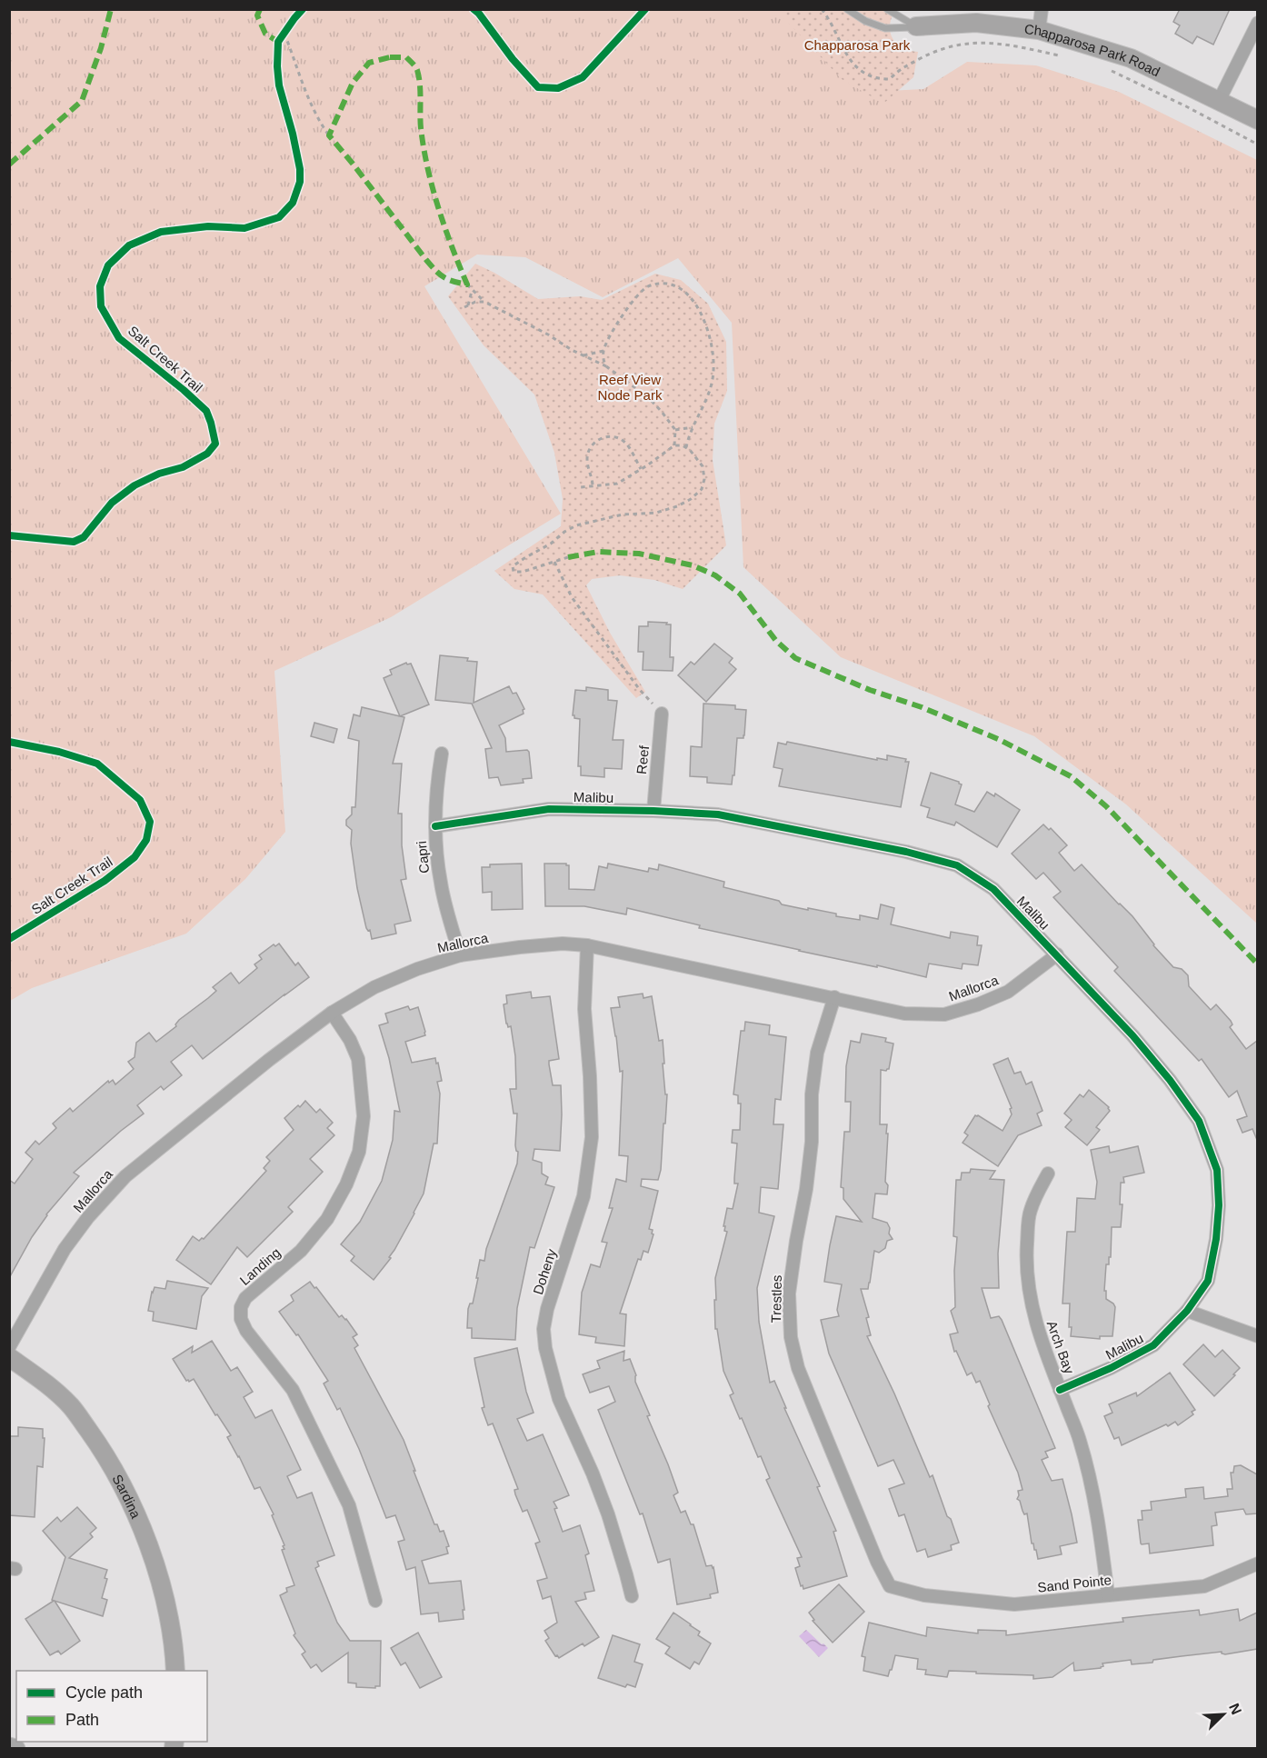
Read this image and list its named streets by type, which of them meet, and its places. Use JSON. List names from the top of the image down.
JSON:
{
  "streets": {
    "street": [
      "Chapparosa Park Road",
      "Reef",
      "Malibu",
      "Capri",
      "Mallorca",
      "Landing",
      "Doheny",
      "Trestles",
      "Arch Bay",
      "Sardina",
      "Sand Pointe"
    ],
    "cycle path": ["Salt Creek Trail"]
  },
  "crossings": [
    ["Reef", "Malibu"],
    ["Malibu", "Capri"],
    ["Malibu", "Mallorca"],
    ["Malibu", "Arch Bay"],
    ["Capri", "Mallorca"],
    ["Mallorca", "Landing"],
    ["Mallorca", "Doheny"],
    ["Mallorca", "Trestles"],
    ["Trestles", "Sand Pointe"],
    ["Arch Bay", "Sand Pointe"]
  ],
  "parks": ["Chapparosa Park", "Reef View Node Park"],
  "legend": ["Cycle path", "Path"],
  "north": "top right"
}
